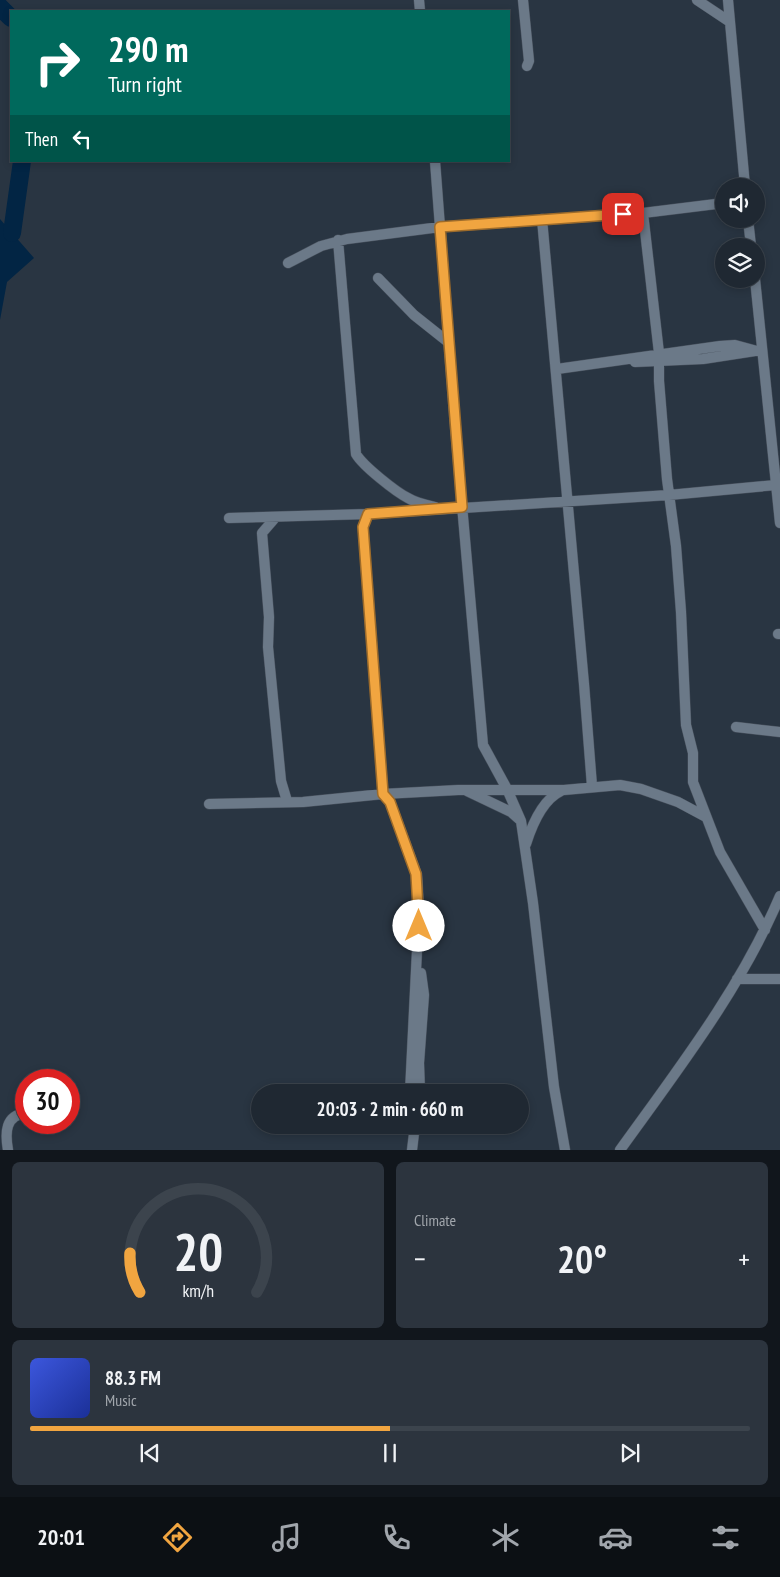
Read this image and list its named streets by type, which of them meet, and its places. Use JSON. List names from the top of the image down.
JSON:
{
  "page": {
    "turn": ["290 m", "Turn right"],
    "then": "Then",
    "limit": "30",
    "trip": "20:03 · 2 min · 660 m",
    "tile": "Climate",
    "heat": ["−", "20°", "+"],
    "song": ["88.3 FM", "Music"],
    "tabs": "20:01",
    "gauge": ["20", "km/h"]
  }
}
